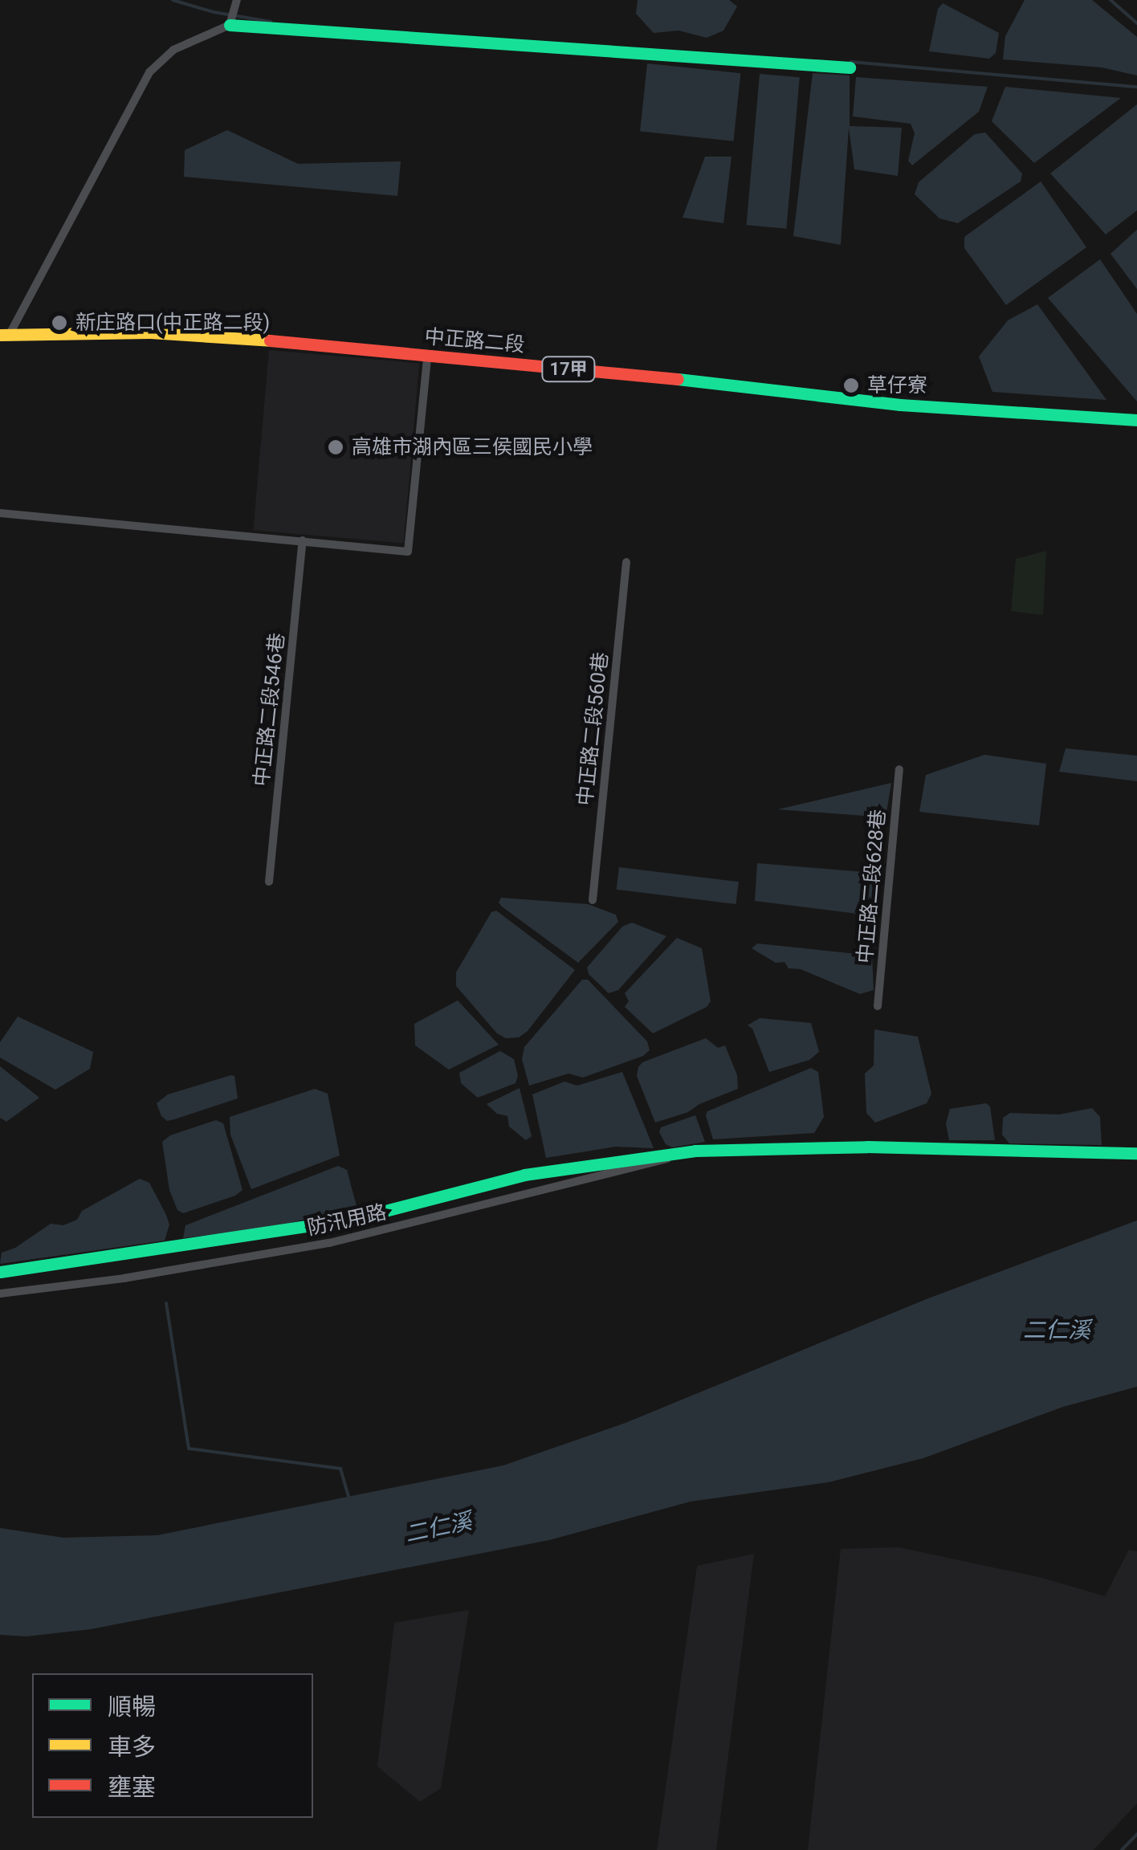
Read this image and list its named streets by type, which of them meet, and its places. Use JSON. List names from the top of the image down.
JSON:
{
  "streets": {
    "street": [
      "中正路二段",
      "17甲",
      "中正路二段546巷",
      "中正路二段560巷",
      "中正路二段628巷",
      "防汛用路"
    ]
  },
  "water": ["二仁溪"],
  "places": ["新庄路口(中正路二段)", "草仔寮", "高雄市湖內區三侯國民小學"],
  "legend": ["順暢", "車多", "壅塞"]
}
